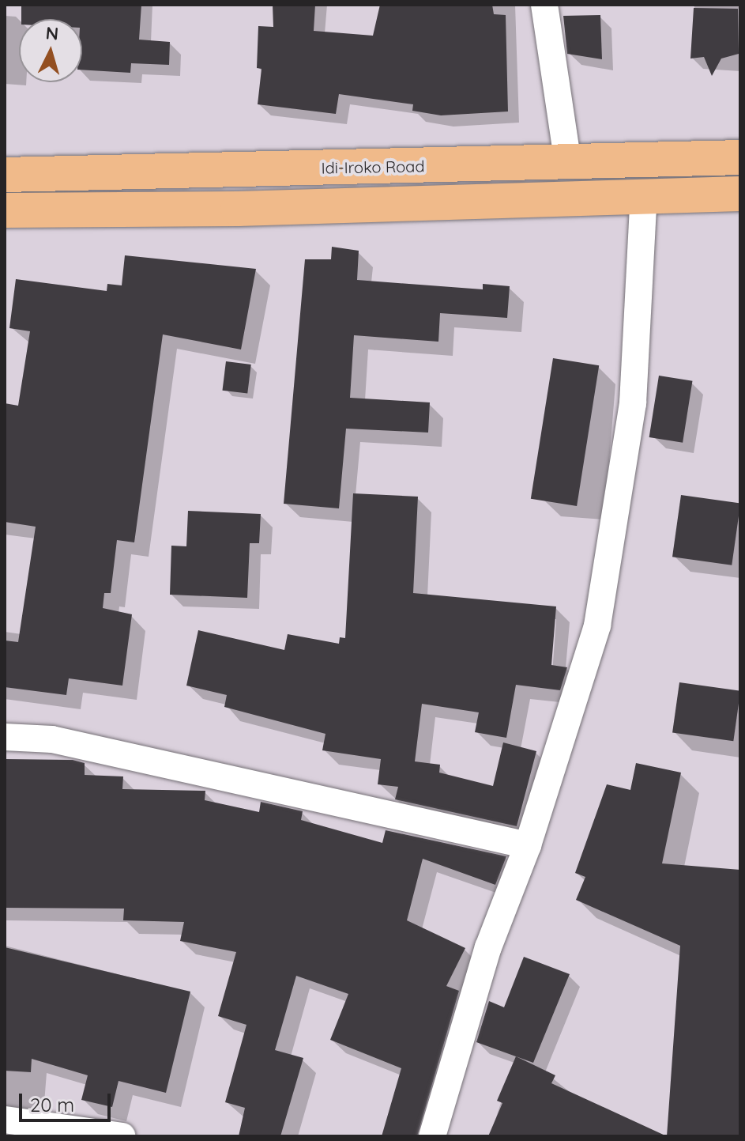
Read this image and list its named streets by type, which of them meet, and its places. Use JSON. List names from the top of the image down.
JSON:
{
  "streets": {
    "highway": ["Idi-Iroko Road"]
  },
  "scale_bar": "20 m",
  "north": "top"
}
